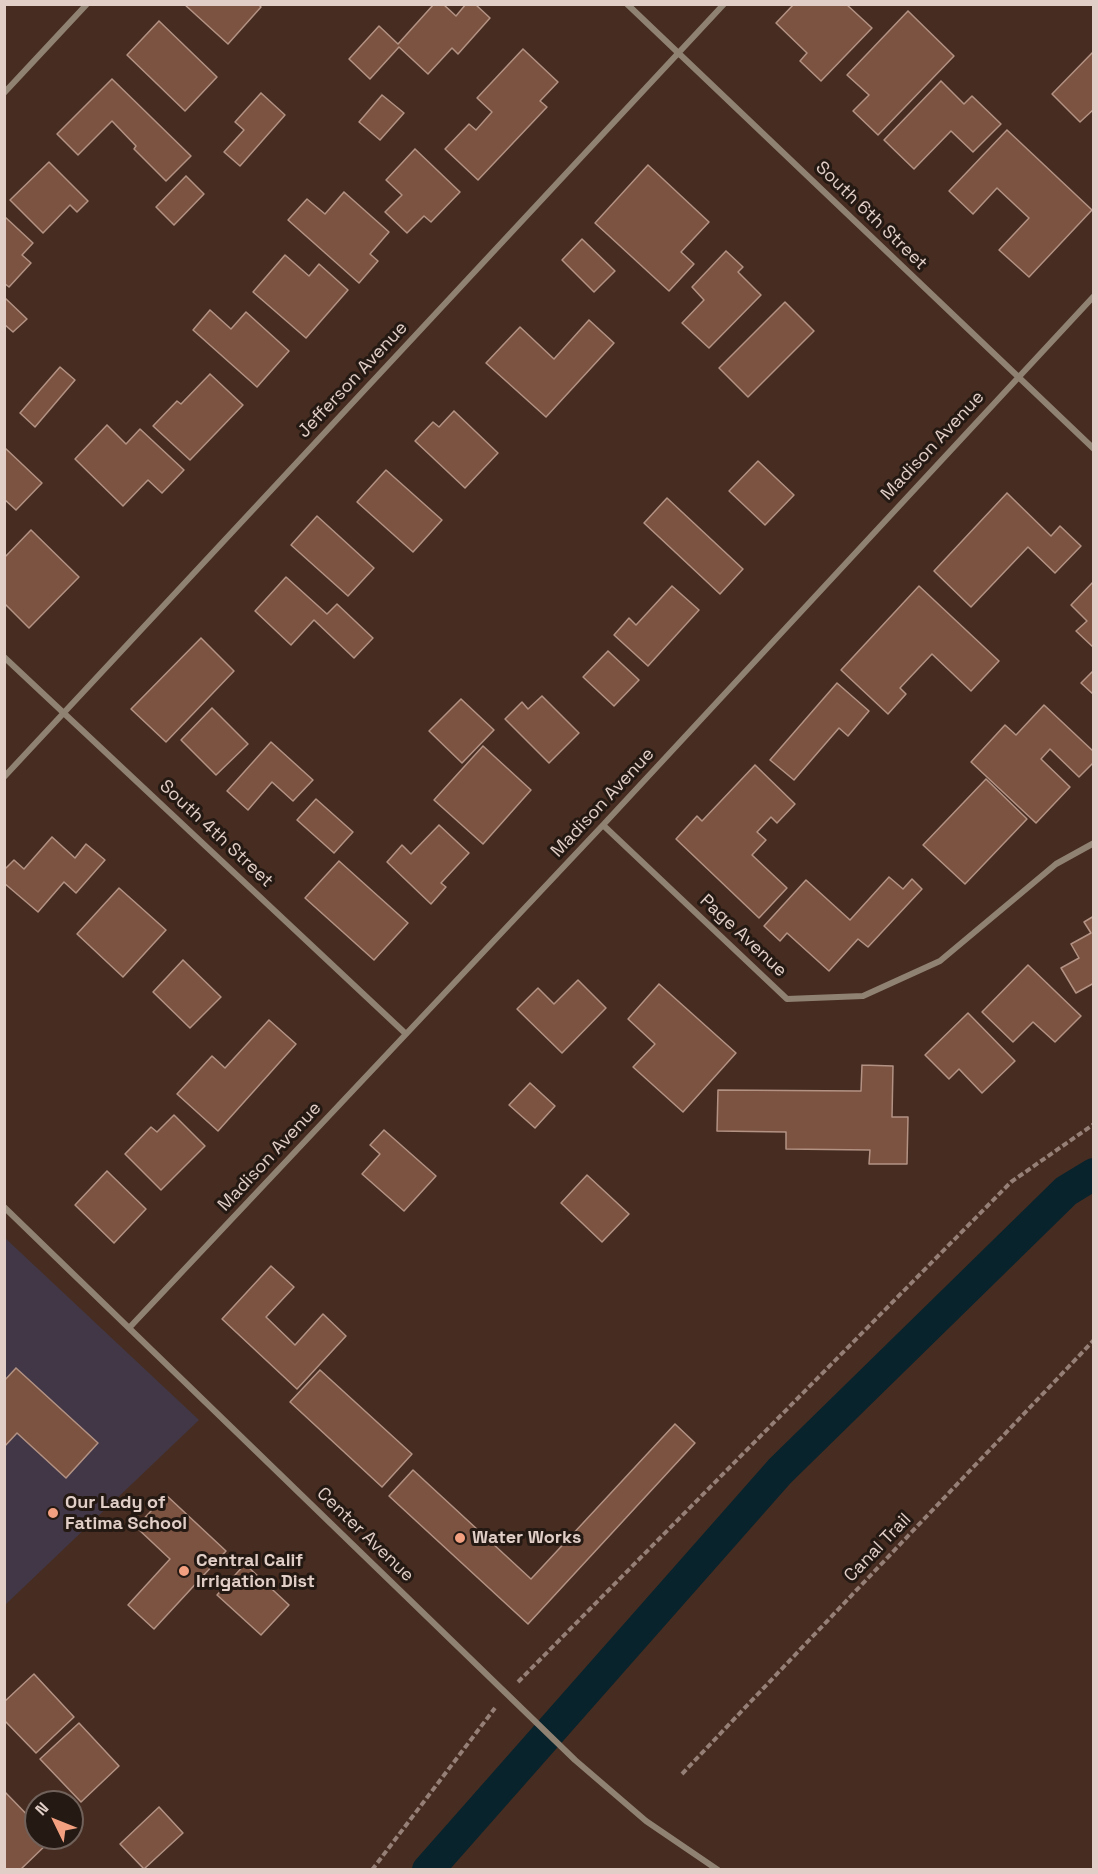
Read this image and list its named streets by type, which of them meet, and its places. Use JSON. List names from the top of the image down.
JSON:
{
  "streets": {
    "street": [
      "South 6th Street",
      "Jefferson Avenue",
      "Madison Avenue",
      "South 4th Street",
      "Page Avenue",
      "Center Avenue"
    ],
    "path": ["Canal Trail"]
  },
  "crossings": [
    ["South 6th Street", "Jefferson Avenue"],
    ["South 6th Street", "Madison Avenue"],
    ["Jefferson Avenue", "South 4th Street"],
    ["Madison Avenue", "South 4th Street"],
    ["Madison Avenue", "Page Avenue"],
    ["Madison Avenue", "Center Avenue"]
  ],
  "places": ["Our Lady of Fatima School", "Water Works", "Central Calif Irrigation Dist"],
  "north": "top left"
}
